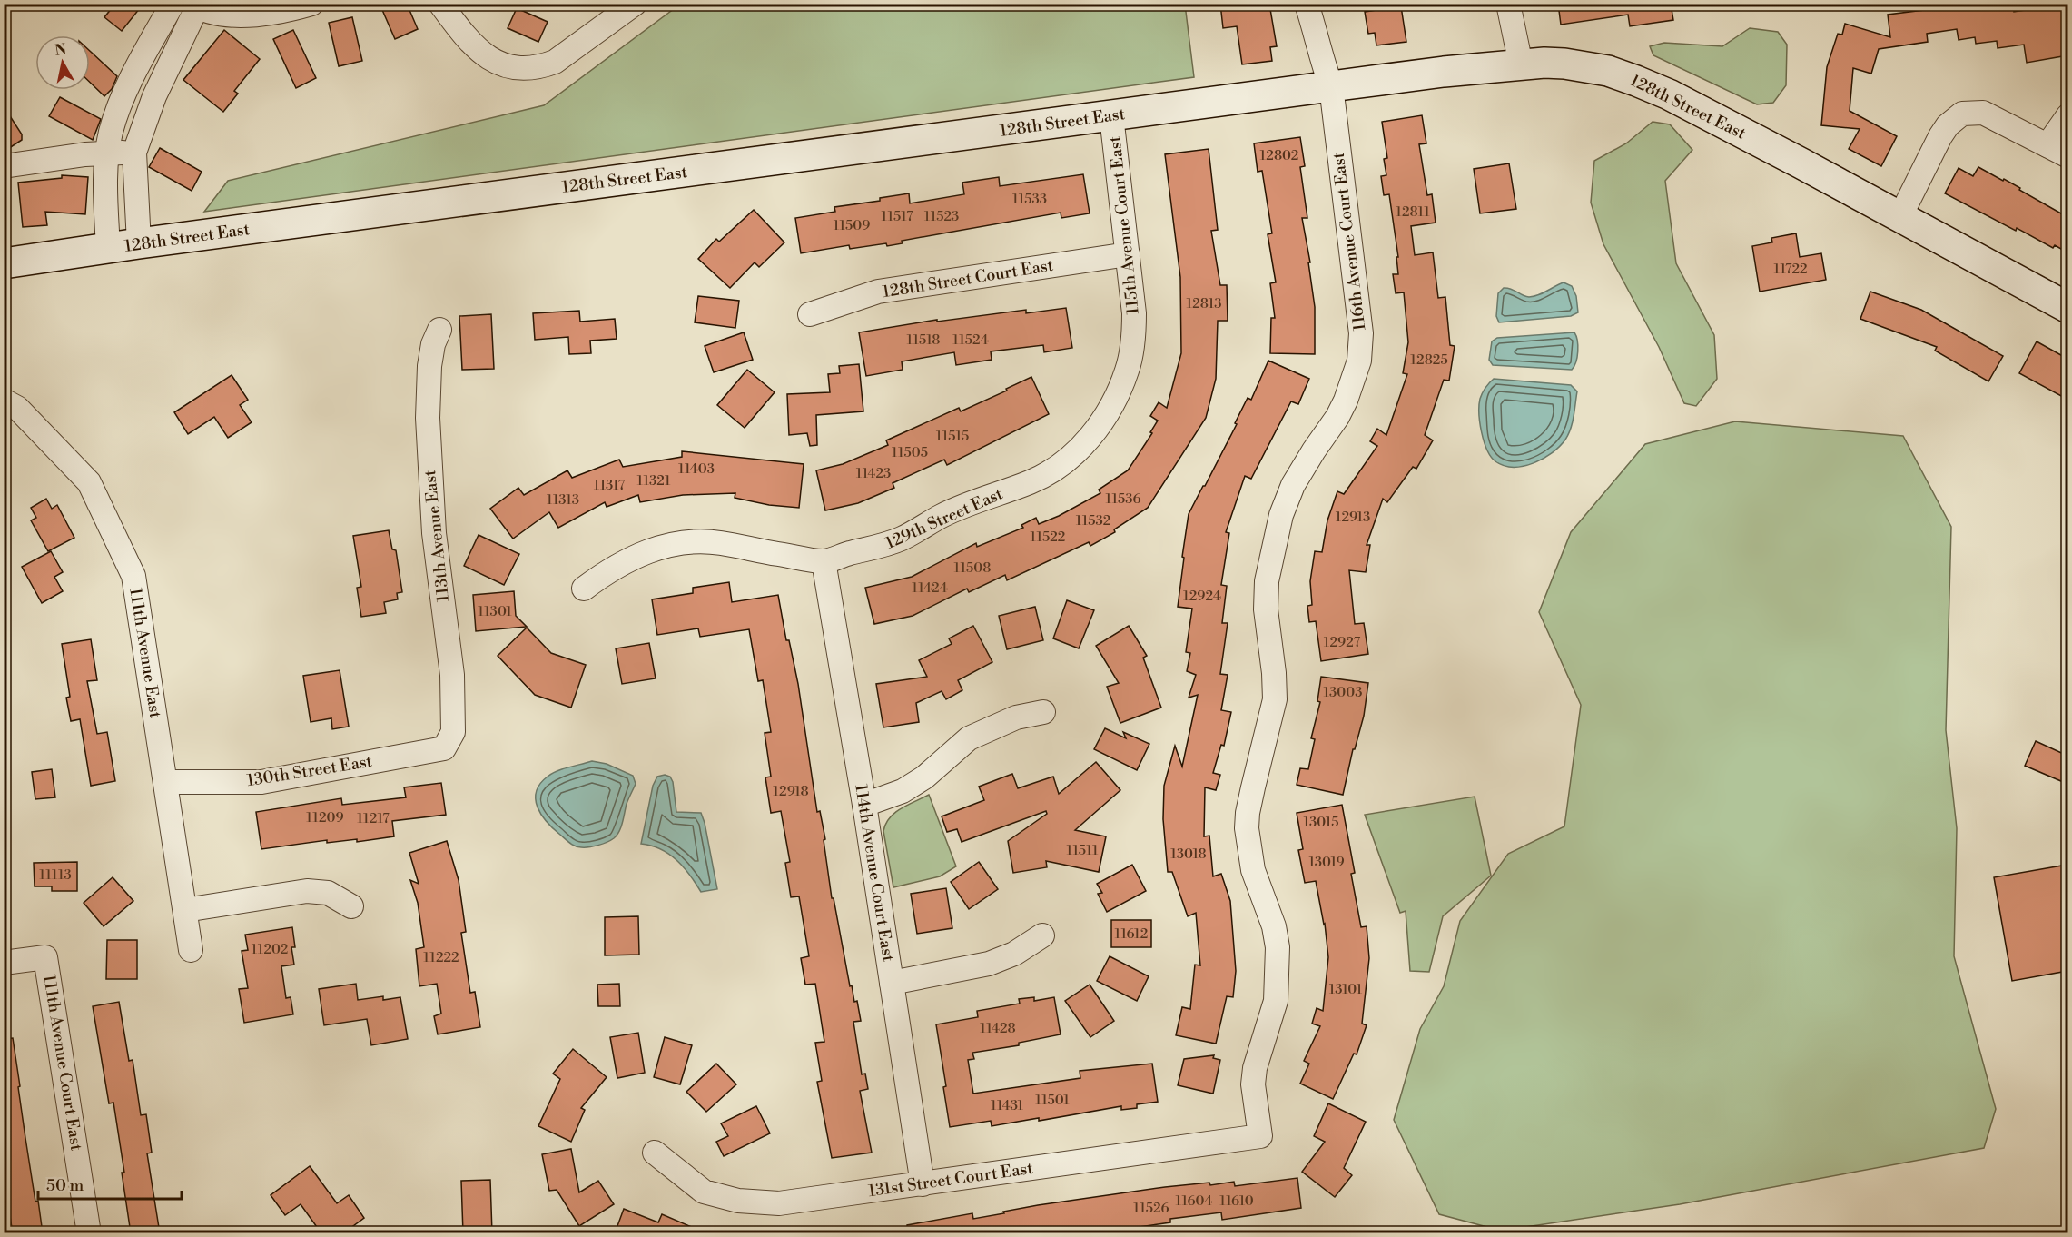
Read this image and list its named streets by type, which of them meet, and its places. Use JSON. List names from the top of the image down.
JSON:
{
  "streets": {
    "street": [
      "128th Street East",
      "115th Avenue Court East",
      "116th Avenue Court East",
      "128th Street Court East",
      "129th Street East",
      "113th Avenue East",
      "111th Avenue East",
      "130th Street East",
      "114th Avenue Court East",
      "111th Avenue Court East",
      "131st Street Court East"
    ]
  },
  "crossings": [
    ["128th Street East", "115th Avenue Court East"],
    ["128th Street East", "116th Avenue Court East"],
    ["115th Avenue Court East", "128th Street Court East"],
    ["115th Avenue Court East", "129th Street East"],
    ["116th Avenue Court East", "131st Street Court East"],
    ["129th Street East", "114th Avenue Court East"],
    ["113th Avenue East", "130th Street East"],
    ["111th Avenue East", "130th Street East"],
    ["114th Avenue Court East", "131st Street Court East"]
  ],
  "house_numbers": [
    "12802",
    "11533",
    "12811",
    "11517",
    "11523",
    "11509",
    "11722",
    "12813",
    "11518",
    "11524",
    "12825",
    "11515",
    "11505",
    "11403",
    "11423",
    "11321",
    "11317",
    "11536",
    "11313",
    "12913",
    "11532",
    "11522",
    "11508",
    "11424",
    "12924",
    "11301",
    "12927",
    "13003",
    "12918",
    "11209",
    "11217",
    "13015",
    "11511",
    "13018",
    "13019",
    "11113",
    "11612",
    "11202",
    "11222",
    "13101",
    "11428",
    "11501",
    "11431",
    "11604",
    "11610",
    "11526"
  ],
  "scale_bar": "50 m",
  "north": "top"
}
